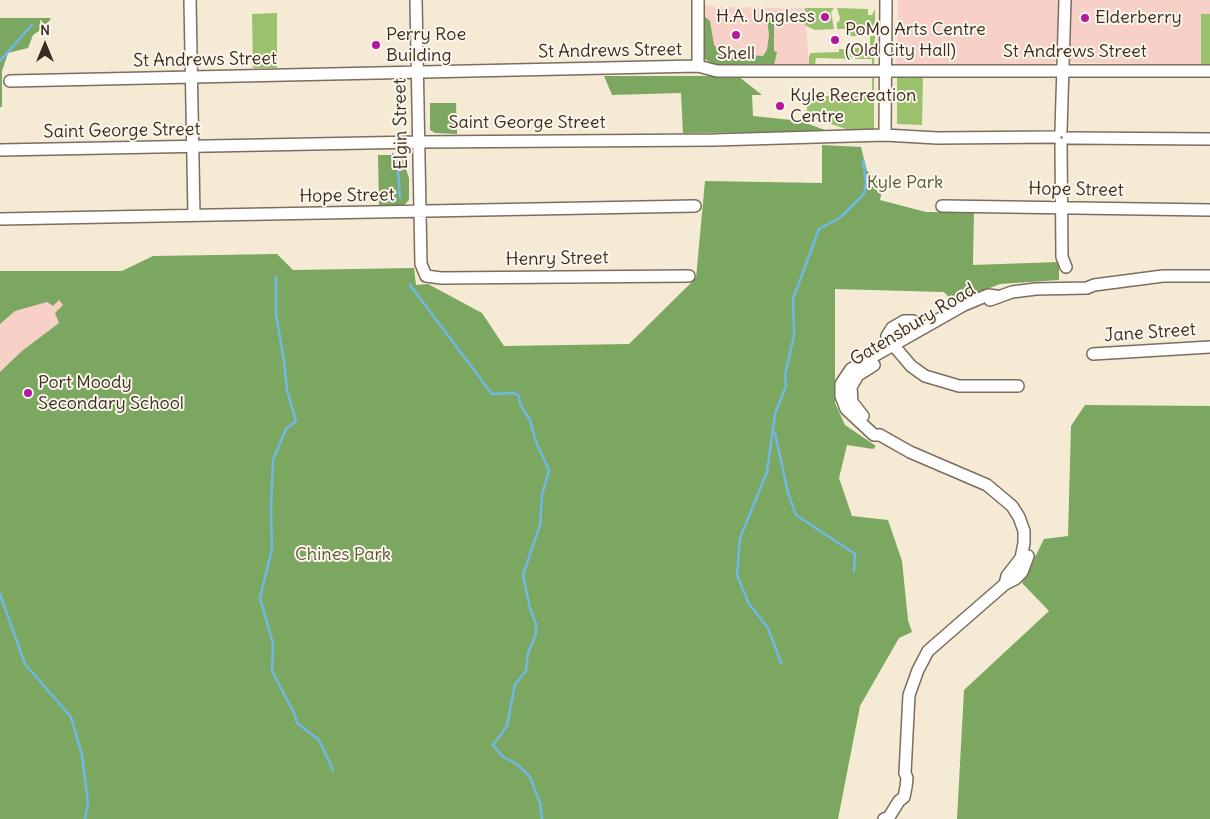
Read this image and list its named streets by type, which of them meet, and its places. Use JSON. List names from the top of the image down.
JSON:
{
  "streets": {
    "street": [
      "St Andrews Street",
      "Saint George Street",
      "Elgin Street",
      "Hope Street",
      "Henry Street",
      "Gatensbury Road",
      "Jane Street"
    ]
  },
  "crossings": [
    ["St Andrews Street", "Elgin Street"],
    ["Saint George Street", "Elgin Street"],
    ["Elgin Street", "Hope Street"],
    ["Elgin Street", "Henry Street"]
  ],
  "parks": ["Kyle Park", "Chines Park"],
  "places": [
    "H.A. Ungless",
    "Elderberry",
    "Shell",
    "PoMo Arts Centre (Old City Hall)",
    "Perry Roe Building",
    "Kyle Recreation Centre",
    "Port Moody Secondary School"
  ],
  "north": "top"
}
